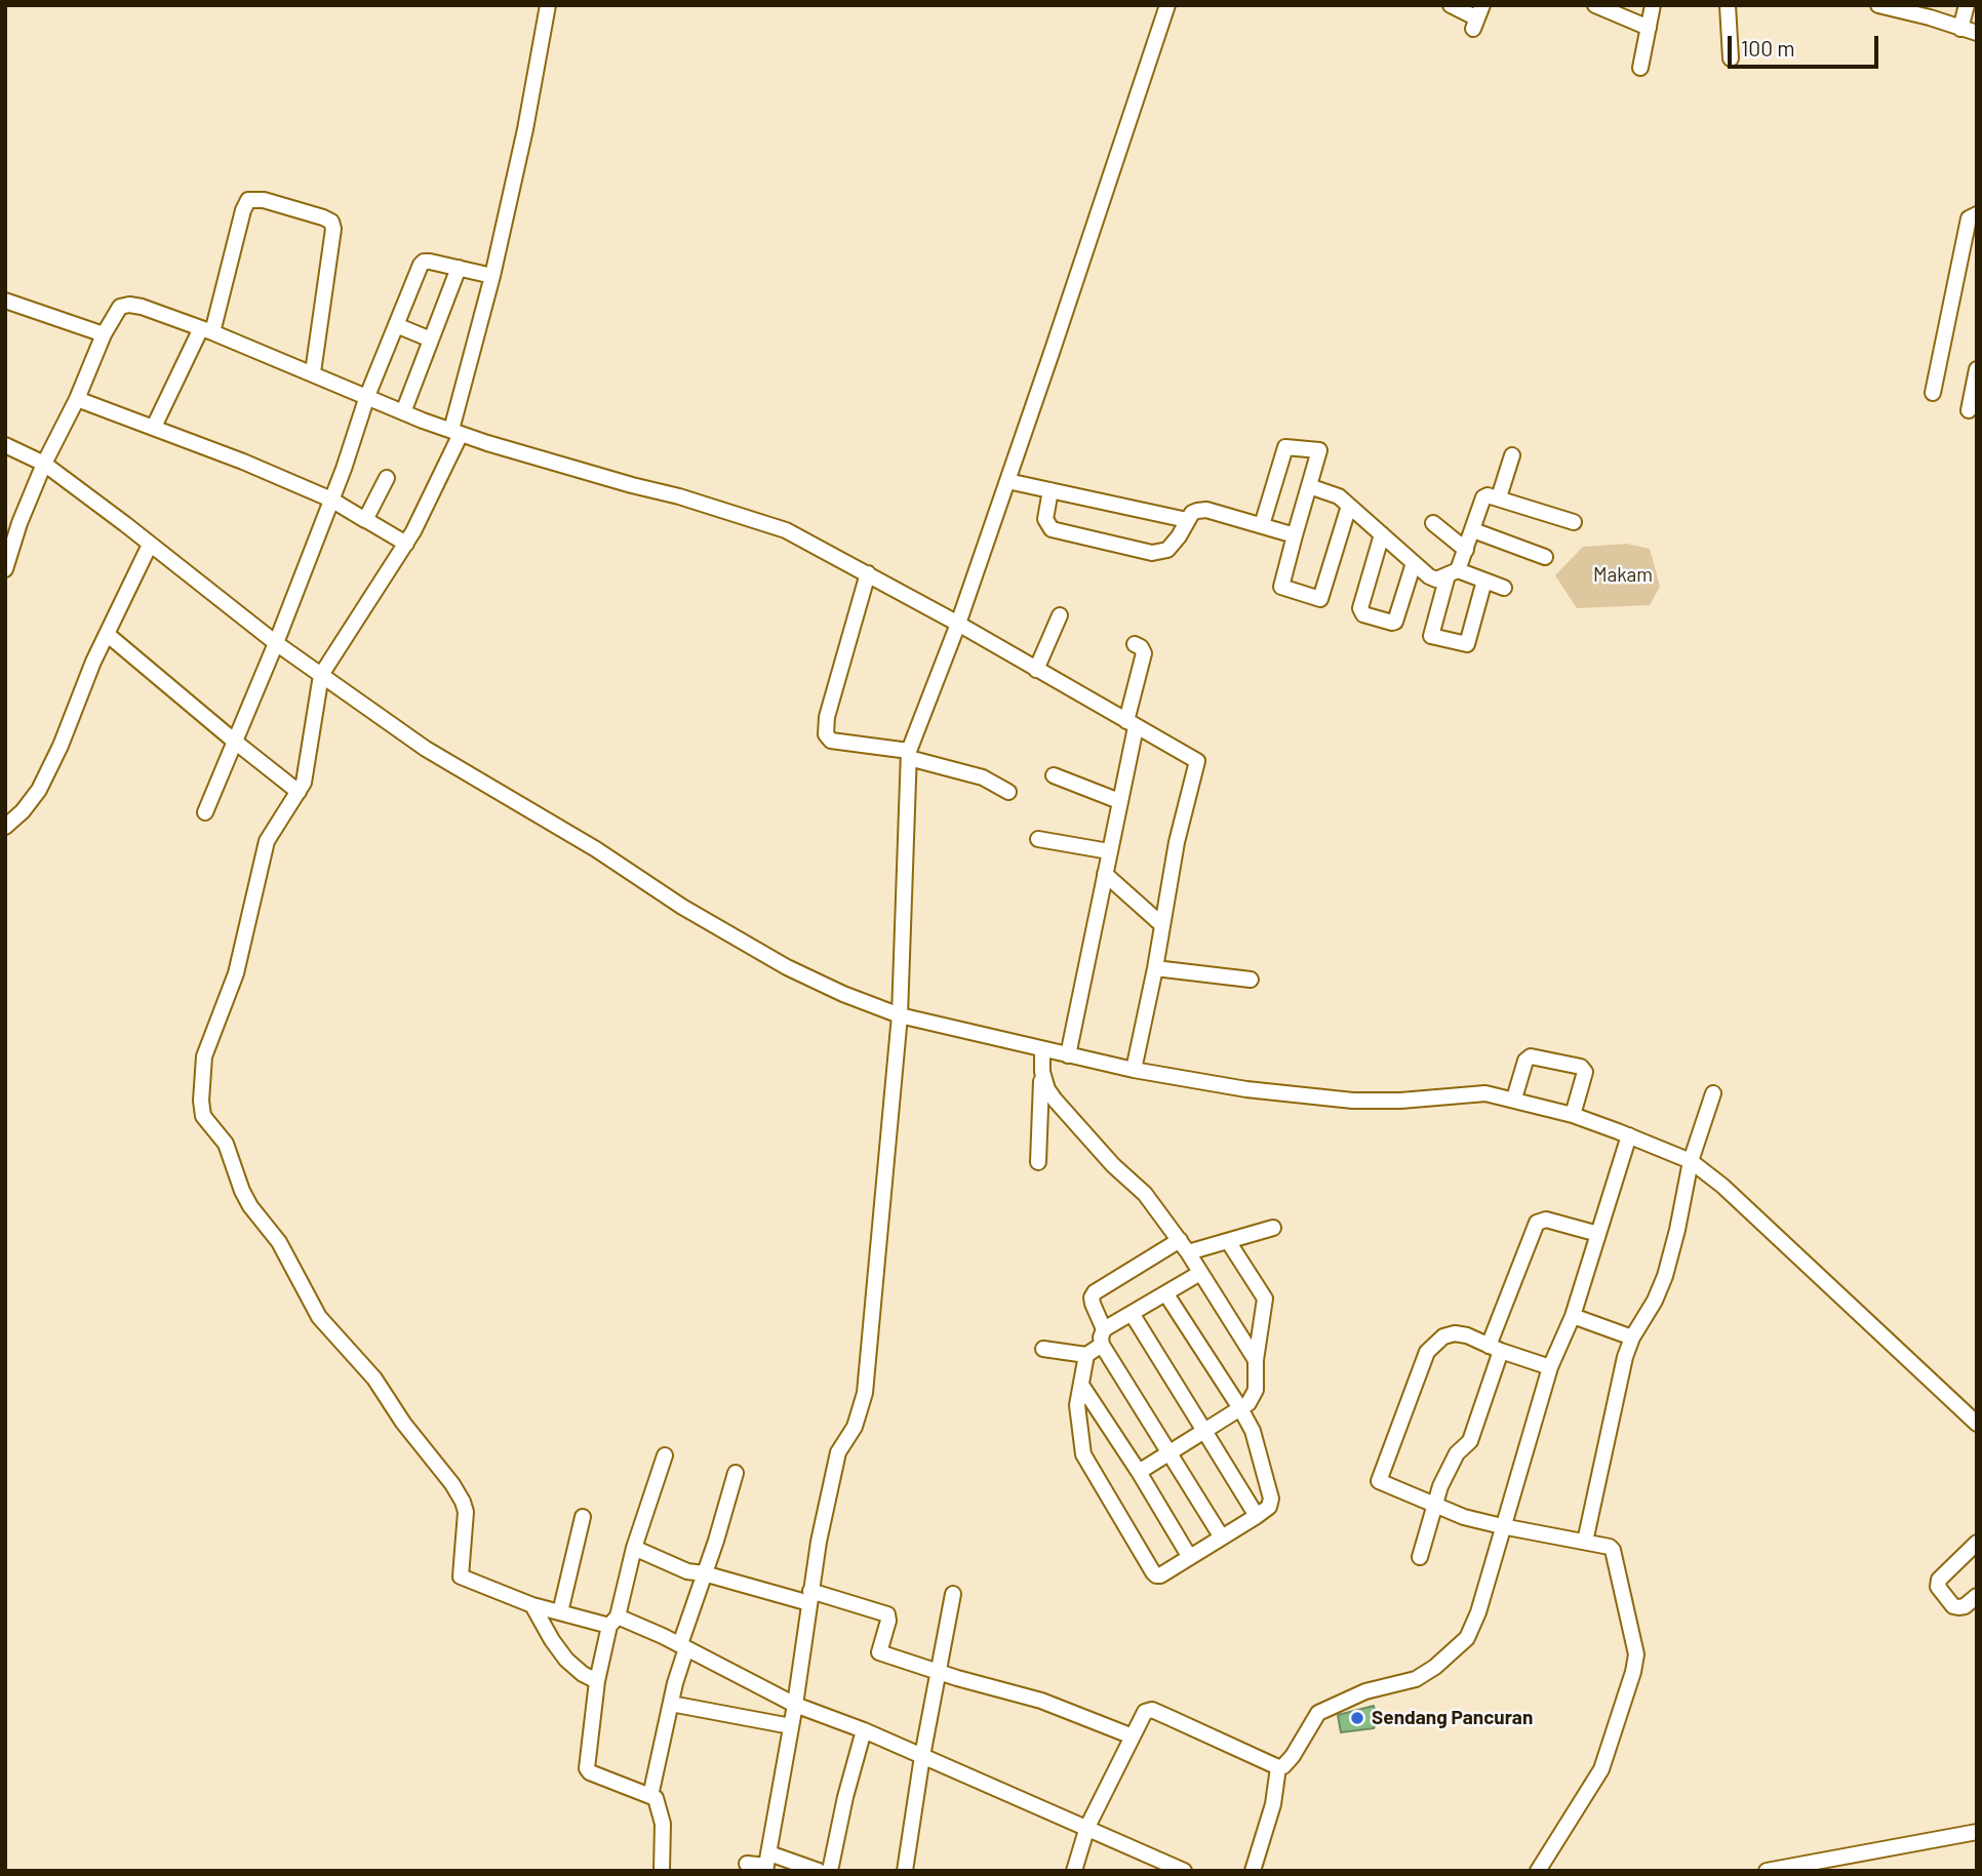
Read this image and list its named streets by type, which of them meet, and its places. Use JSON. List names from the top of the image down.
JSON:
{
  "parks": ["Makam"],
  "places": ["Sendang Pancuran"],
  "scale_bar": "100 m"
}
